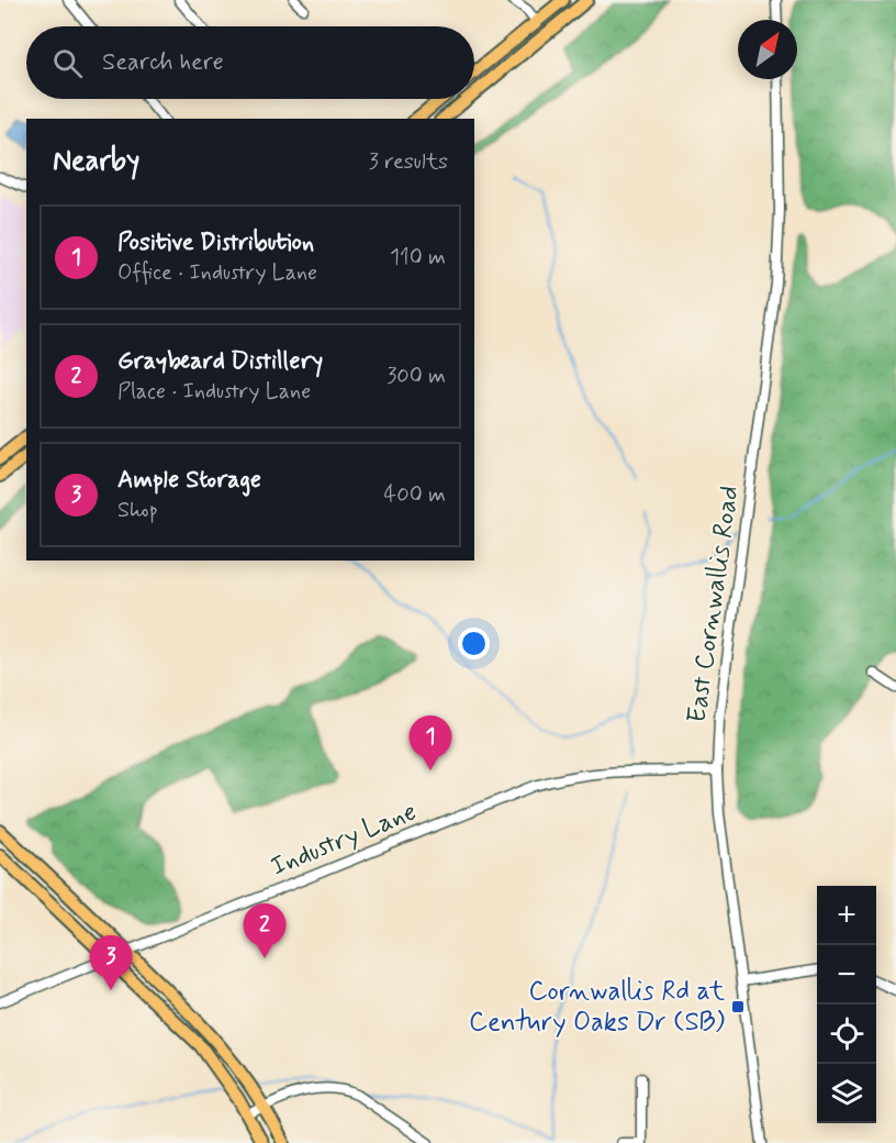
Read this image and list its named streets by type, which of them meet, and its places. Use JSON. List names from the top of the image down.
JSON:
{
  "streets": {
    "street": ["East Cornwallis Road", "Industry Lane"]
  },
  "crossings": [
    ["East Cornwallis Road", "Industry Lane"]
  ],
  "places": {
    "transit": ["Cornwallis Rd at Century Oaks Dr (SB)"]
  },
  "north": "top right",
  "page": {
    "search": "Search here",
    "heading": ["Nearby", "3 results"],
    "list": [
      {
        "mark": "1",
        "name": "Positive Distribution",
        "note": "Office · Industry Lane",
        "value": "110 m"
      },
      {
        "mark": "2",
        "name": "Graybeard Distillery",
        "note": "Place · Industry Lane",
        "value": "300 m"
      },
      {
        "mark": "3",
        "name": "Ample Storage",
        "note": "Shop",
        "value": "400 m"
      }
    ],
    "pins": ["1", "2", "3"],
    "map_buttons": ["+", "−"]
  }
}
